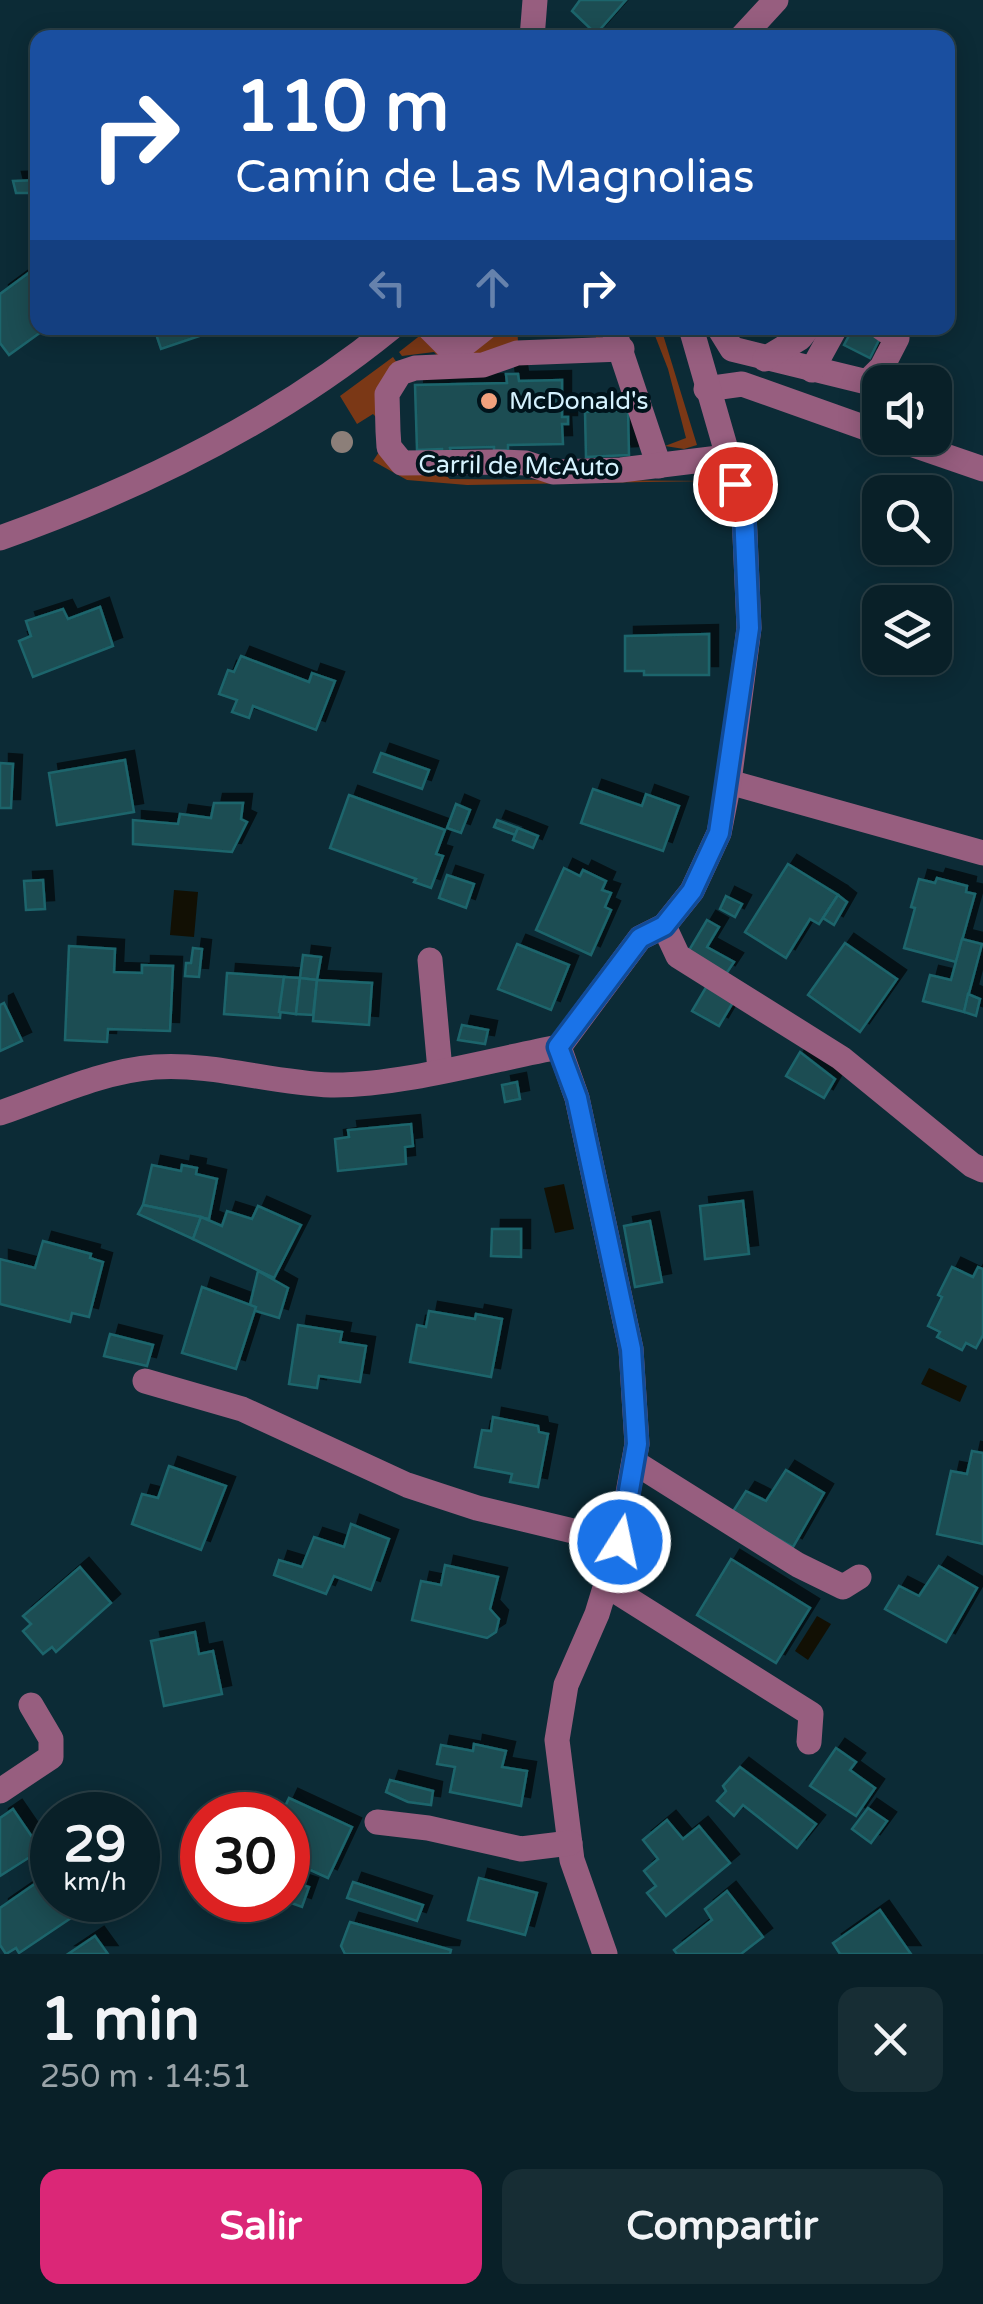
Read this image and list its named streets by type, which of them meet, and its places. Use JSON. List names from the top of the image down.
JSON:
{
  "streets": {
    "street": ["Carril de McAuto"]
  },
  "places": ["McDonald's"],
  "page": {
    "turn": ["110 m", "Camín de Las Magnolias"],
    "speed": "29 km/h",
    "limit": "30",
    "heading": ["1 min", "250 m · 14:51"],
    "buttons": ["Salir", "Compartir"]
  }
}
